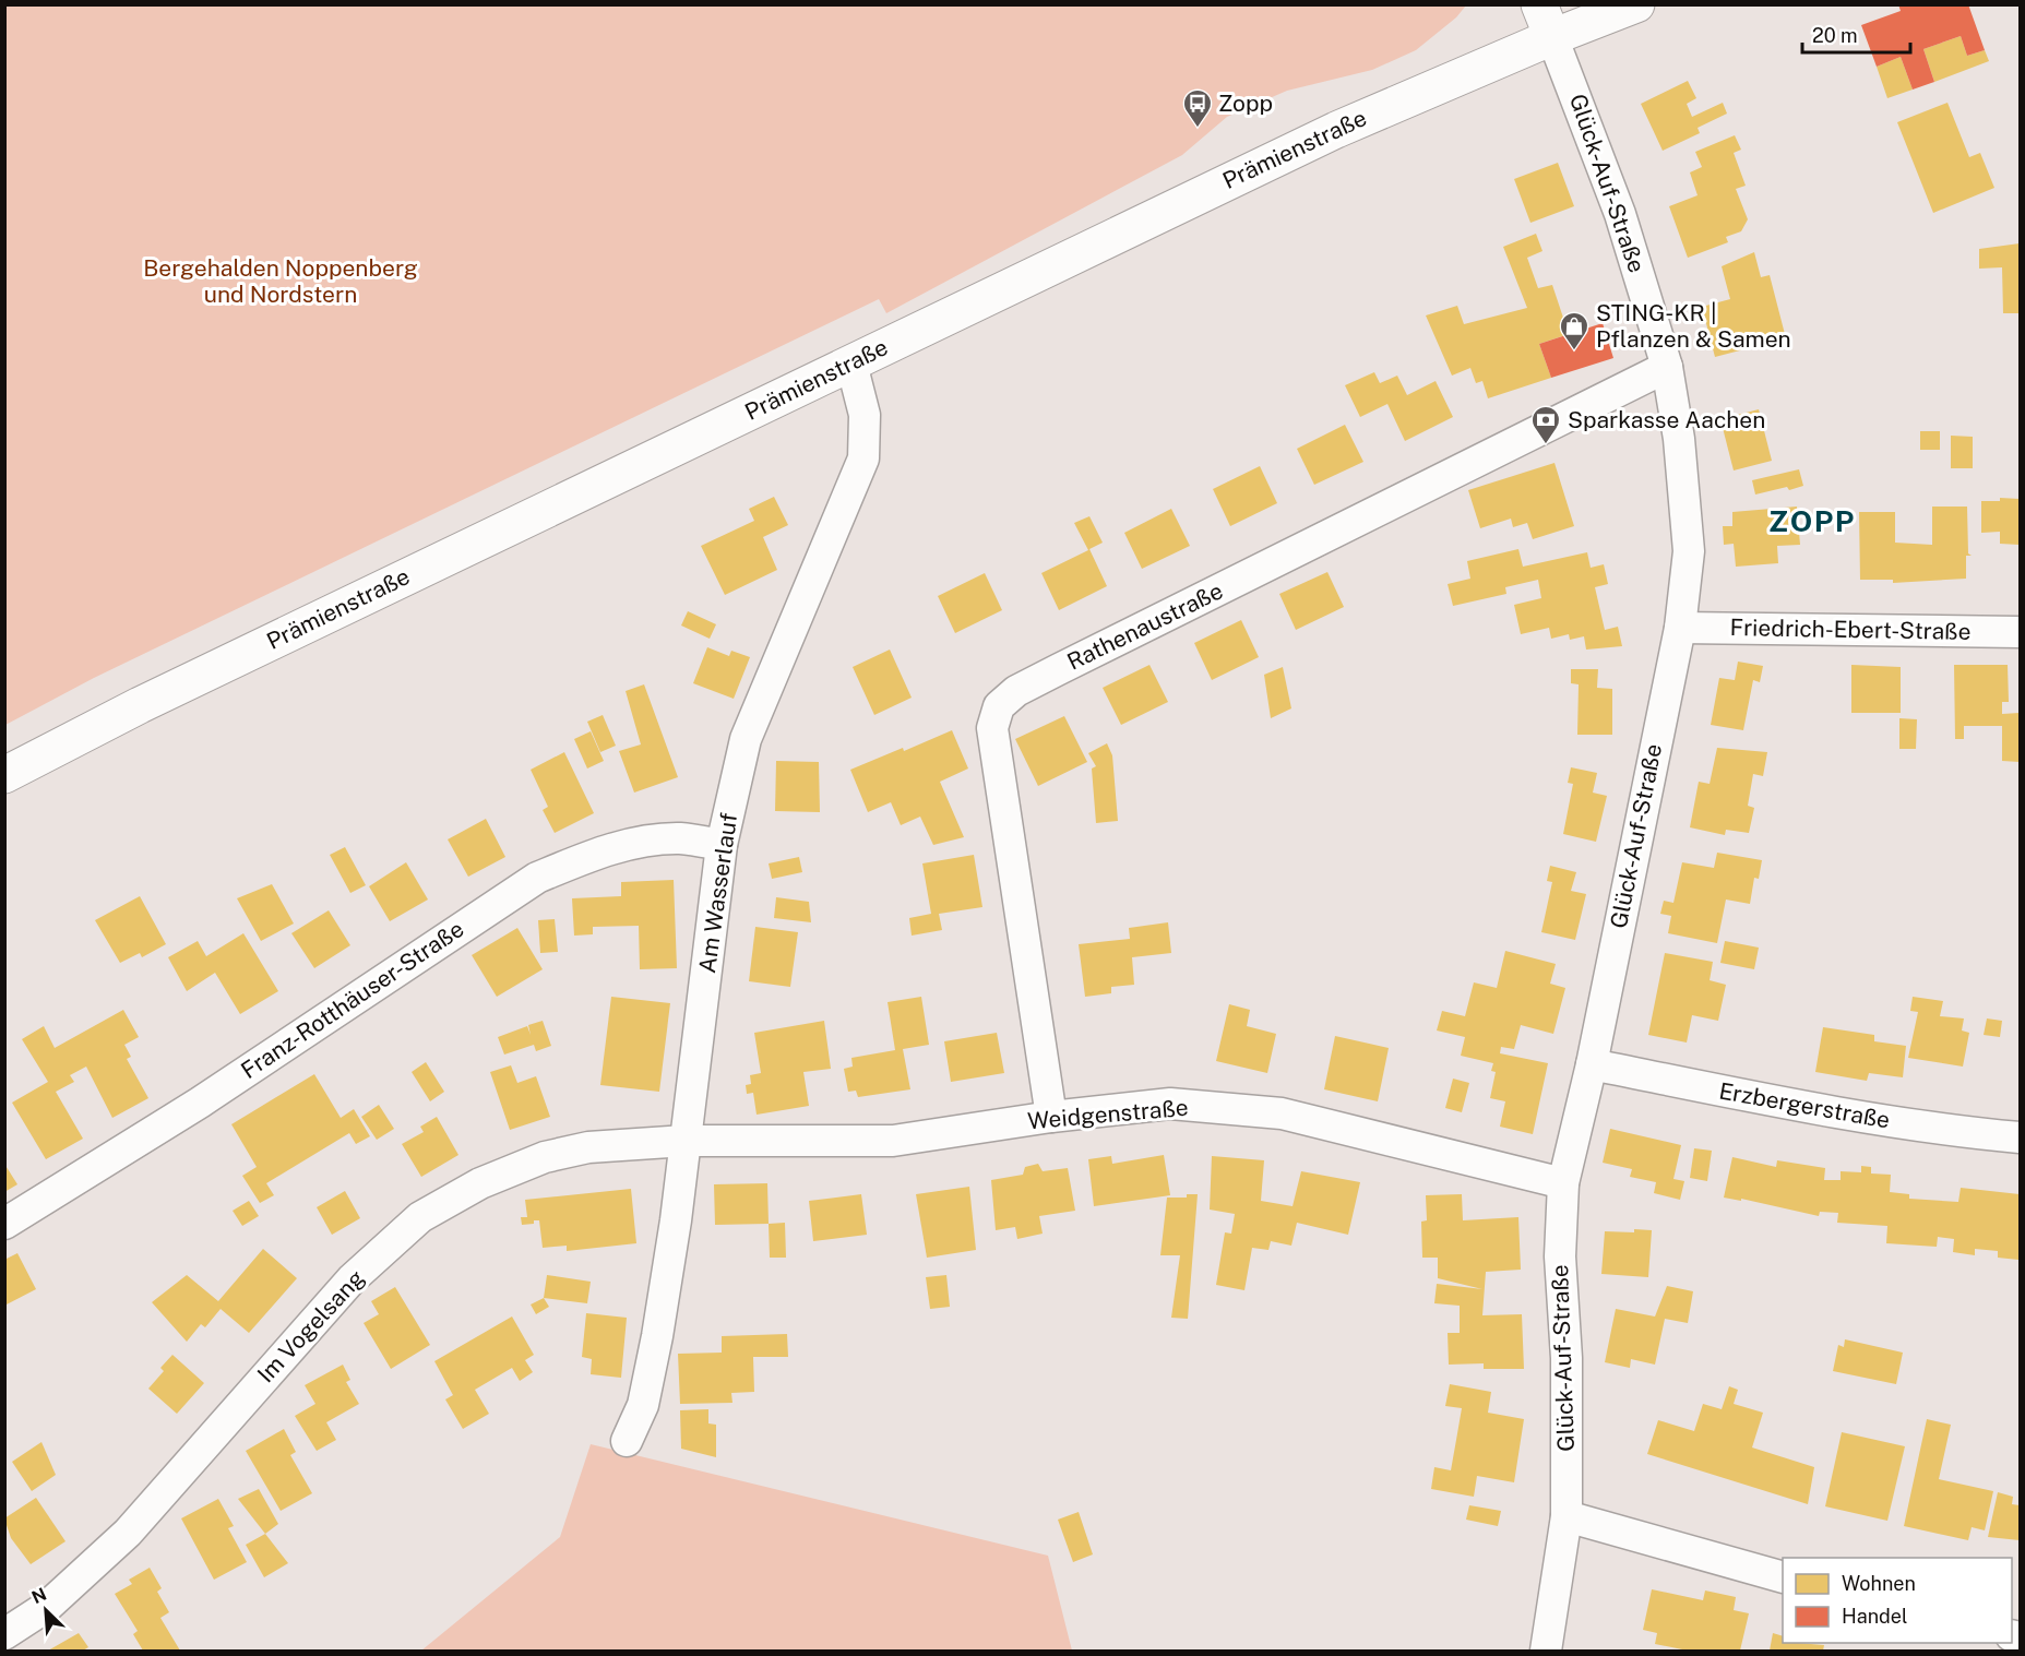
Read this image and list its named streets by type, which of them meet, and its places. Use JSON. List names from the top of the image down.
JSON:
{
  "streets": {
    "main road": ["Prämienstraße"],
    "street": [
      "Glück-Auf-Straße",
      "Rathenaustraße",
      "Friedrich-Ebert-Straße",
      "Am Wasserlauf",
      "Franz-Rotthäuser-Straße",
      "Erzbergerstraße",
      "Weidgenstraße",
      "Im Vogelsang"
    ]
  },
  "crossings": [
    ["Prämienstraße", "Glück-Auf-Straße"],
    ["Prämienstraße", "Am Wasserlauf"],
    ["Glück-Auf-Straße", "Rathenaustraße"],
    ["Glück-Auf-Straße", "Friedrich-Ebert-Straße"],
    ["Glück-Auf-Straße", "Erzbergerstraße"],
    ["Glück-Auf-Straße", "Weidgenstraße"],
    ["Rathenaustraße", "Weidgenstraße"],
    ["Am Wasserlauf", "Franz-Rotthäuser-Straße"],
    ["Am Wasserlauf", "Weidgenstraße"],
    ["Am Wasserlauf", "Im Vogelsang"],
    ["Weidgenstraße", "Im Vogelsang"]
  ],
  "districts": ["ZOPP"],
  "parks": ["Bergehalden Noppenberg und Nordstern"],
  "places": {
    "bus stop": ["Zopp"],
    "shop": ["STING-KR | Pflanzen & Samen"],
    "bank": ["Sparkasse Aachen"]
  },
  "legend": ["Wohnen", "Handel"],
  "scale_bar": "20 m",
  "north": "top left"
}
